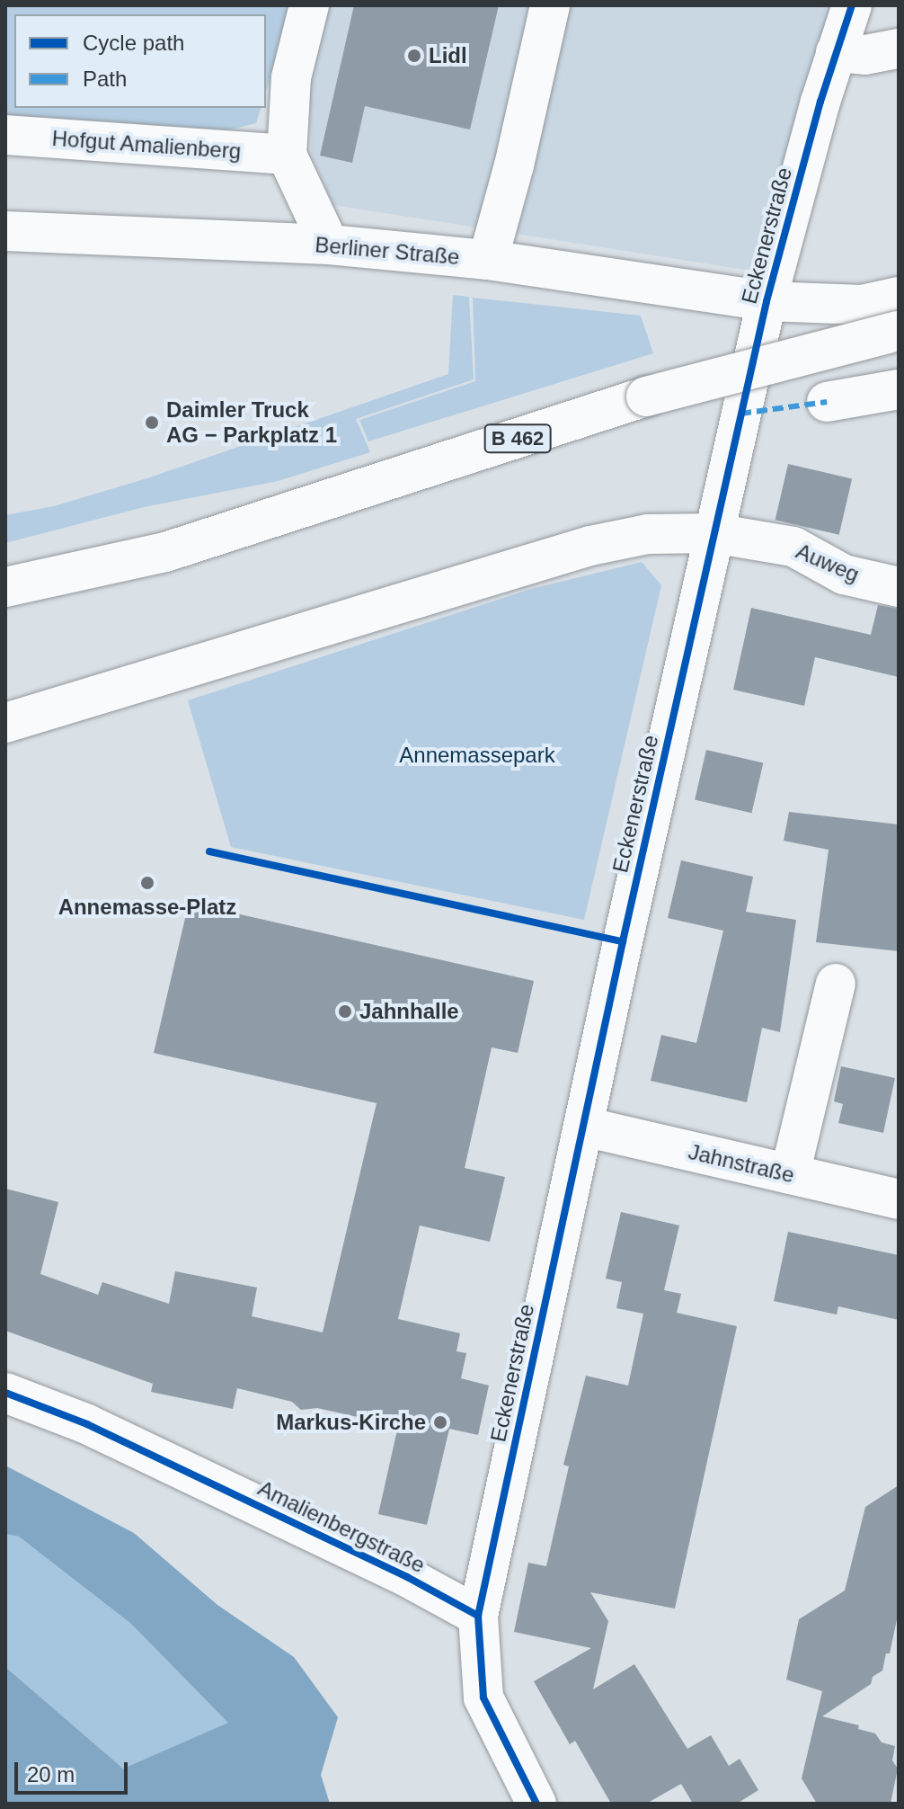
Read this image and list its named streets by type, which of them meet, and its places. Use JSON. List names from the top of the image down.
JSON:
{
  "streets": {
    "street": [
      "Hofgut Amalienberg",
      "Eckenerstraße",
      "Berliner Straße",
      "B 462",
      "Auweg",
      "Jahnstraße",
      "Amalienbergstraße"
    ]
  },
  "crossings": [
    ["Eckenerstraße", "Berliner Straße"],
    ["Eckenerstraße", "Auweg"],
    ["Eckenerstraße", "Jahnstraße"],
    ["Eckenerstraße", "Amalienbergstraße"]
  ],
  "parks": ["Annemassepark"],
  "places": [
    "Lidl",
    "Daimler Truck AG − Parkplatz 1",
    "Annemasse-Platz",
    "Jahnhalle",
    "Markus-Kirche"
  ],
  "legend": ["Cycle path", "Path"],
  "scale_bar": "20 m"
}
